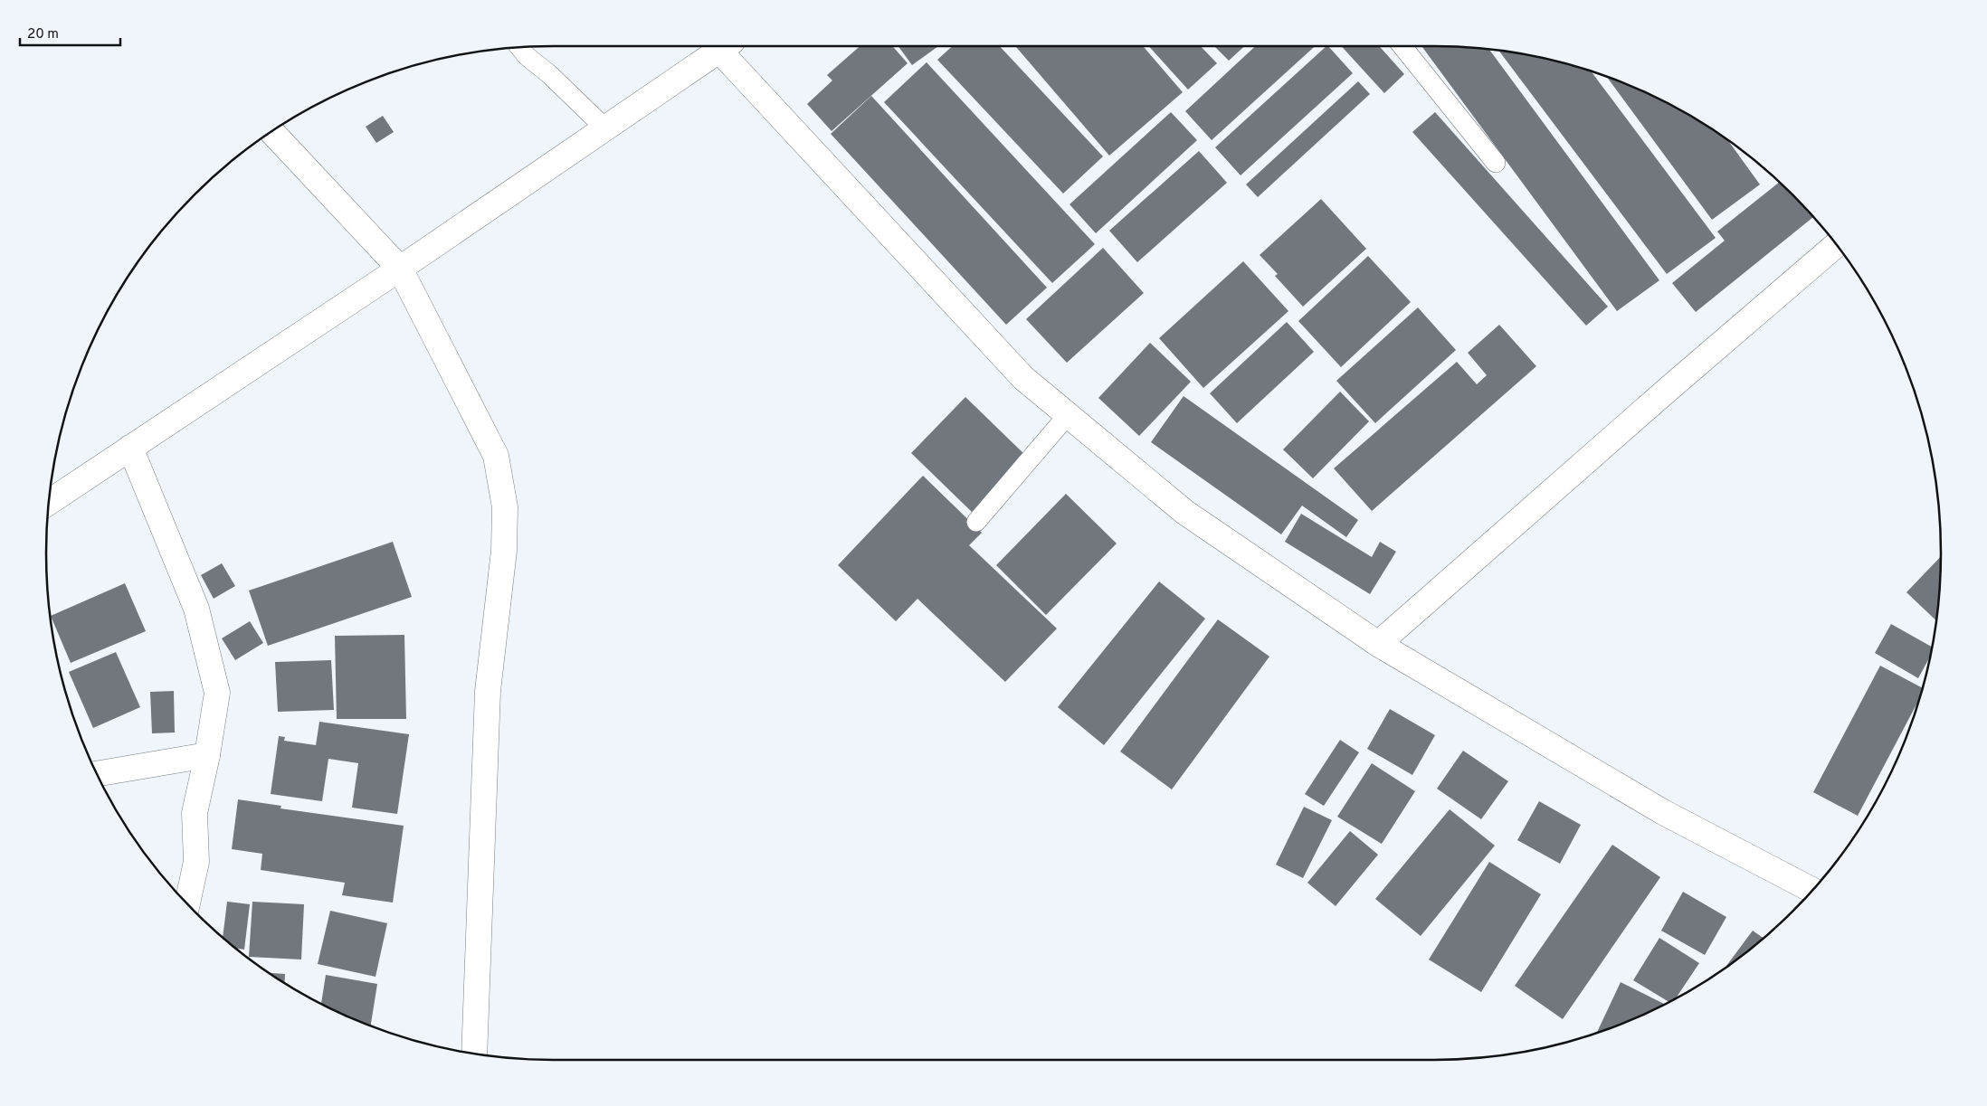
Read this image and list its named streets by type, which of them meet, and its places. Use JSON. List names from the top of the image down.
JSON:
{
  "scale_bar": "20 m"
}
